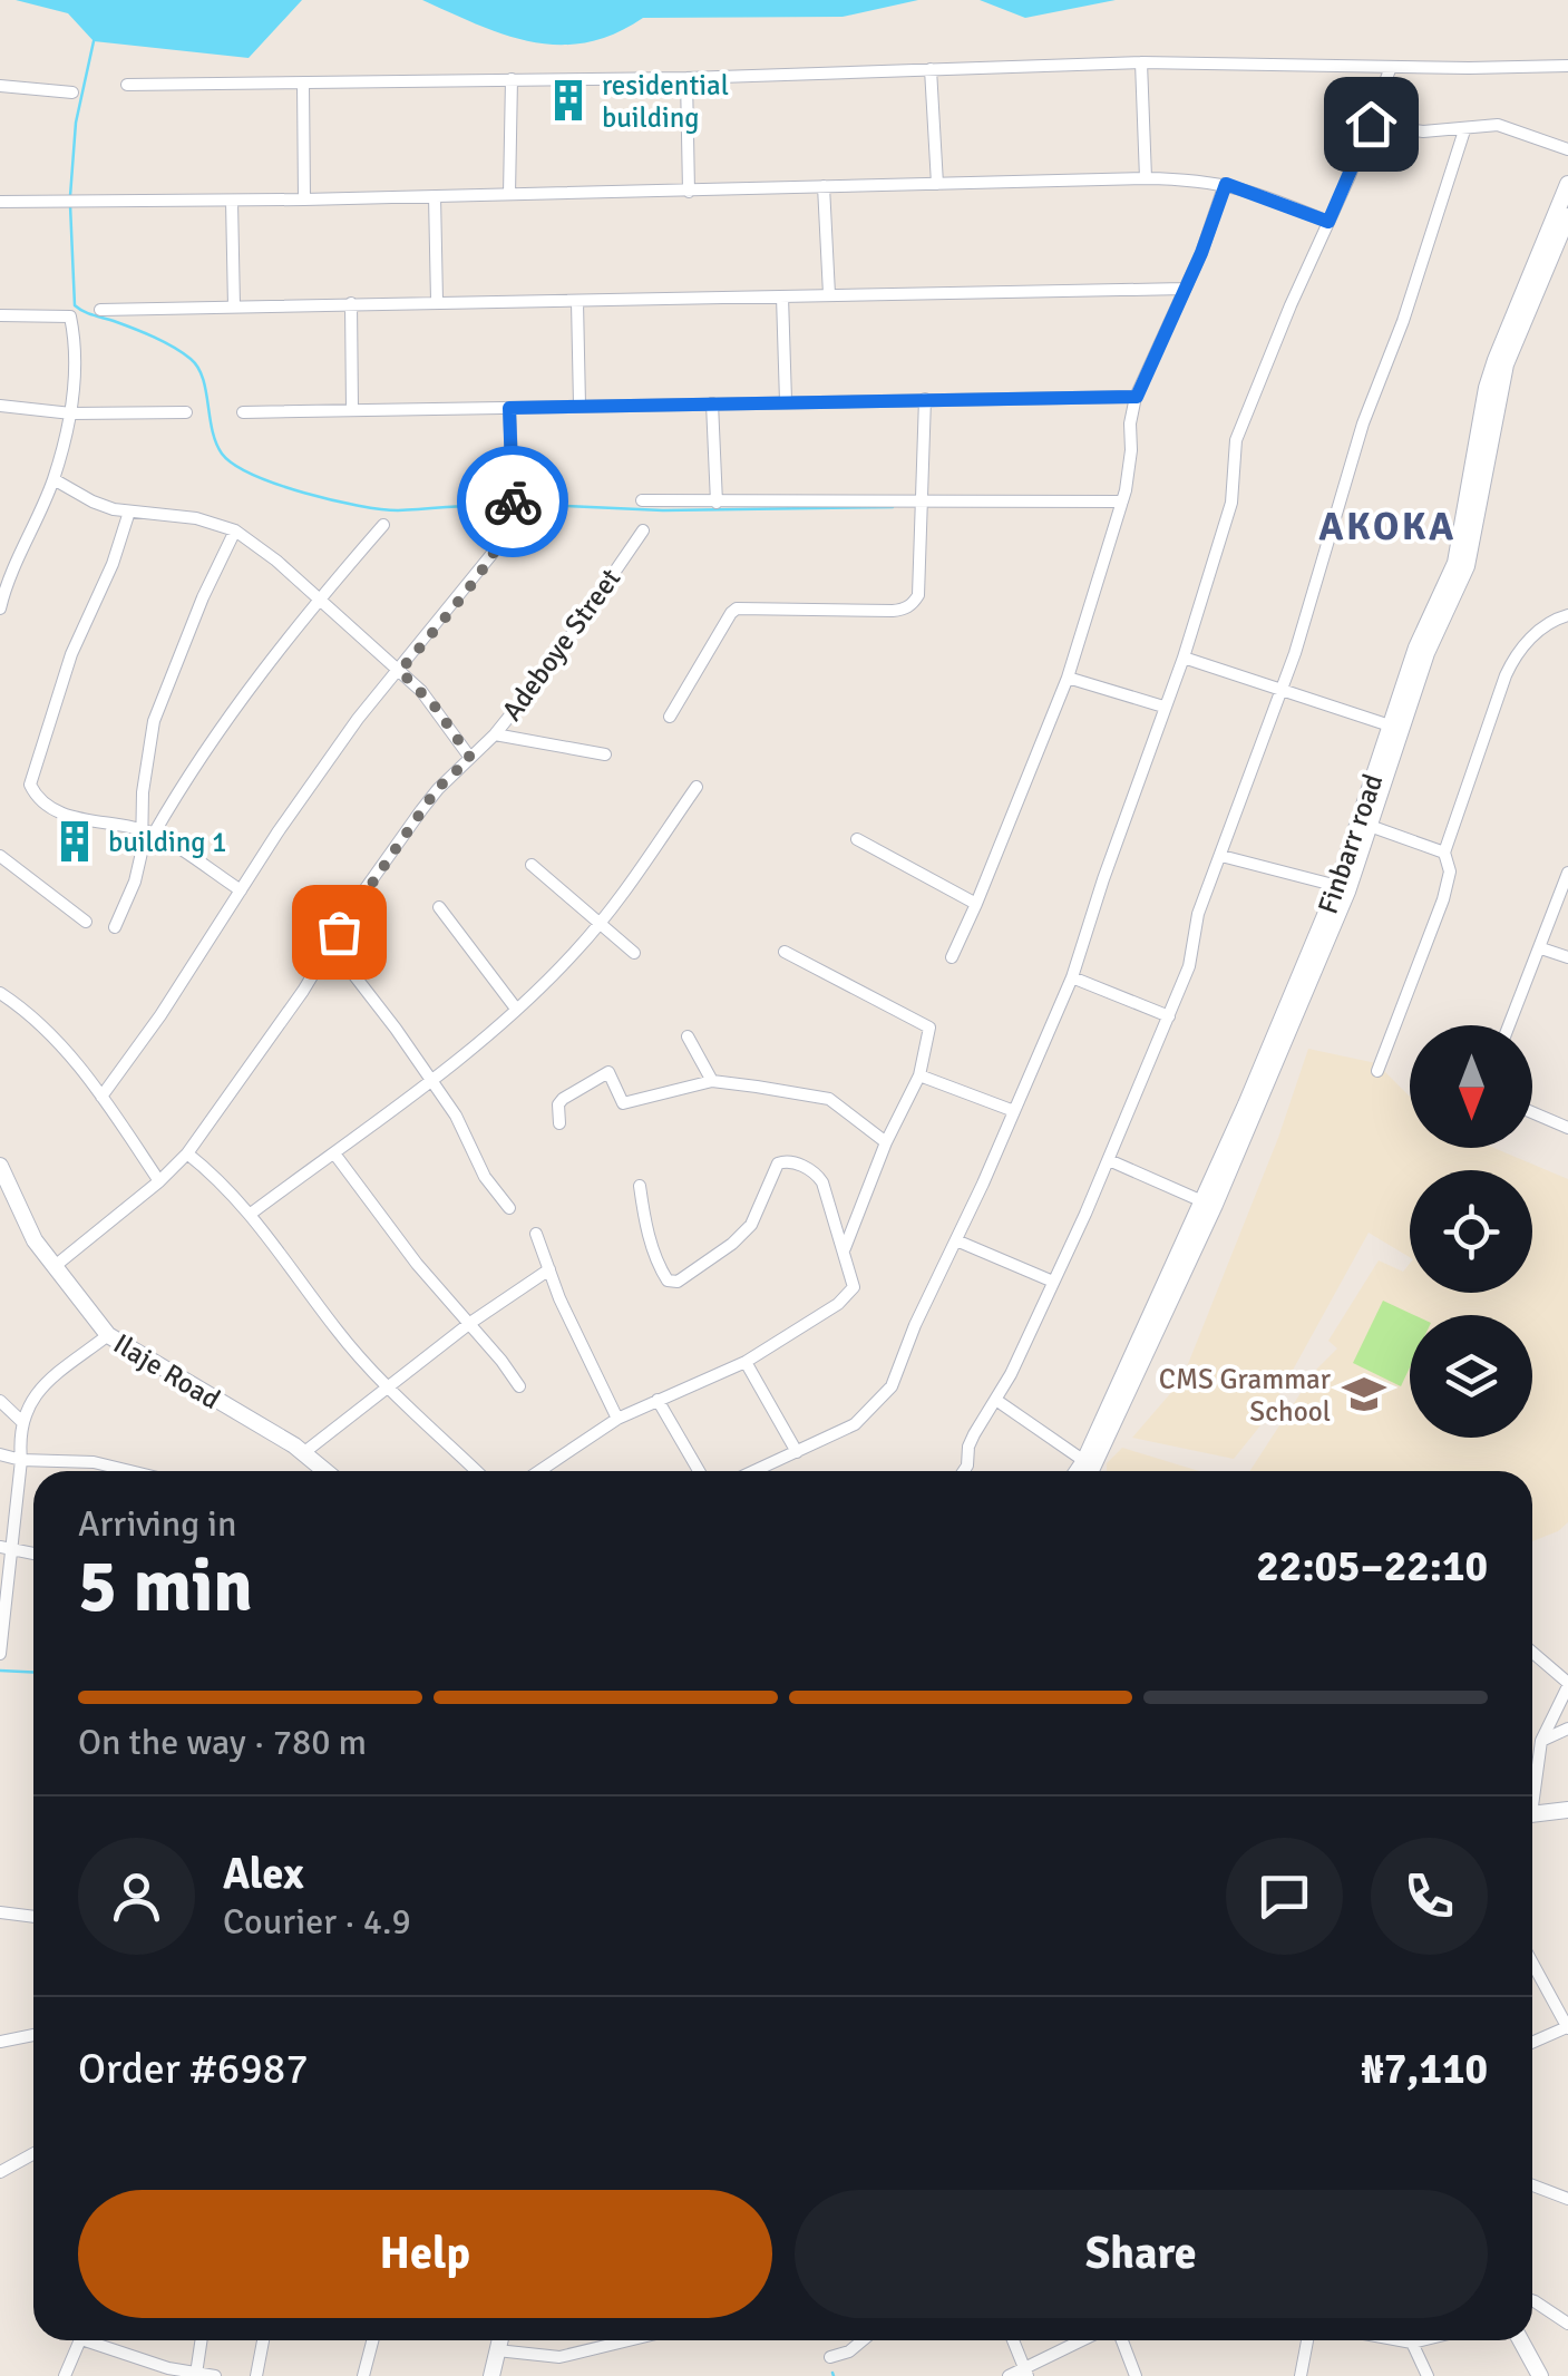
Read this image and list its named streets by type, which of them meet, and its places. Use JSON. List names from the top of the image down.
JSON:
{
  "streets": {
    "main road": ["Finbarr road", "Ilaje Road"],
    "street": ["Adeboye Street"]
  },
  "crossings": [
    ["Adeboye Street", "Ilaje Road"]
  ],
  "districts": ["AKOKA"],
  "places": {
    "building": ["residential building", "building 1"],
    "school or university": ["CMS Grammar School"]
  },
  "north": "bottom",
  "page": {
    "heading": ["5 min", "Arriving in", "22:05–22:10"],
    "panel": [
      "Alex",
      "Courier · 4.9",
      "Order #6987",
      "₦7,110"
    ],
    "bar": "On the way · 780 m",
    "buttons": ["Help", "Share"]
  }
}
